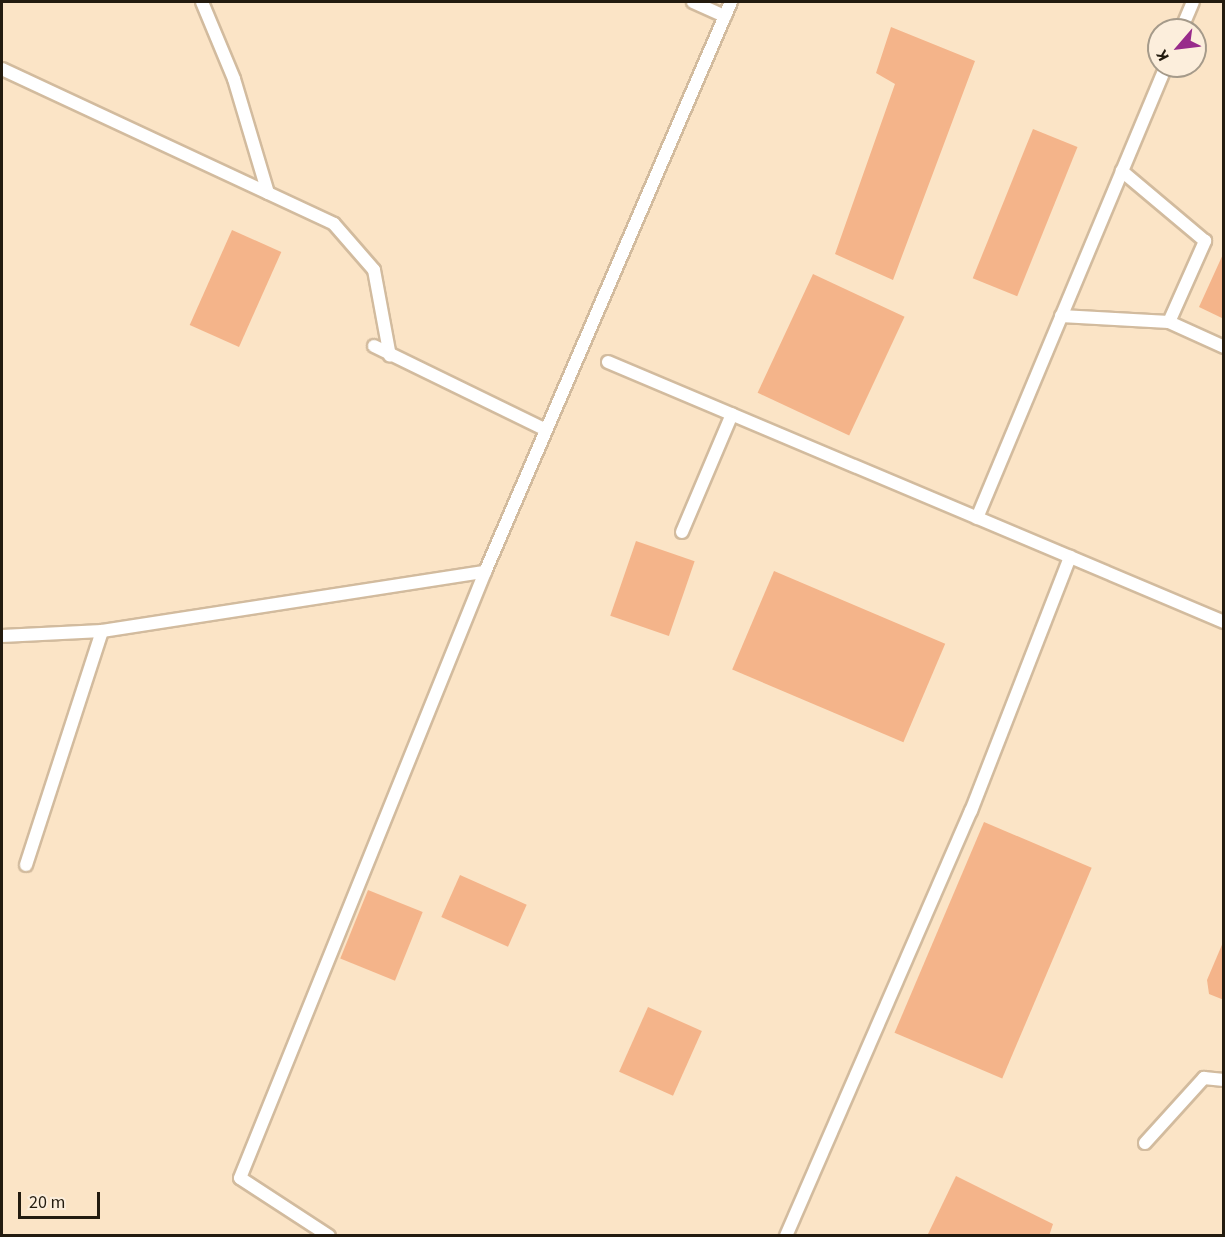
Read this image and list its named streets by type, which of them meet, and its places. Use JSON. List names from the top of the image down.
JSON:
{
  "scale_bar": "20 m",
  "north": "bottom left"
}
